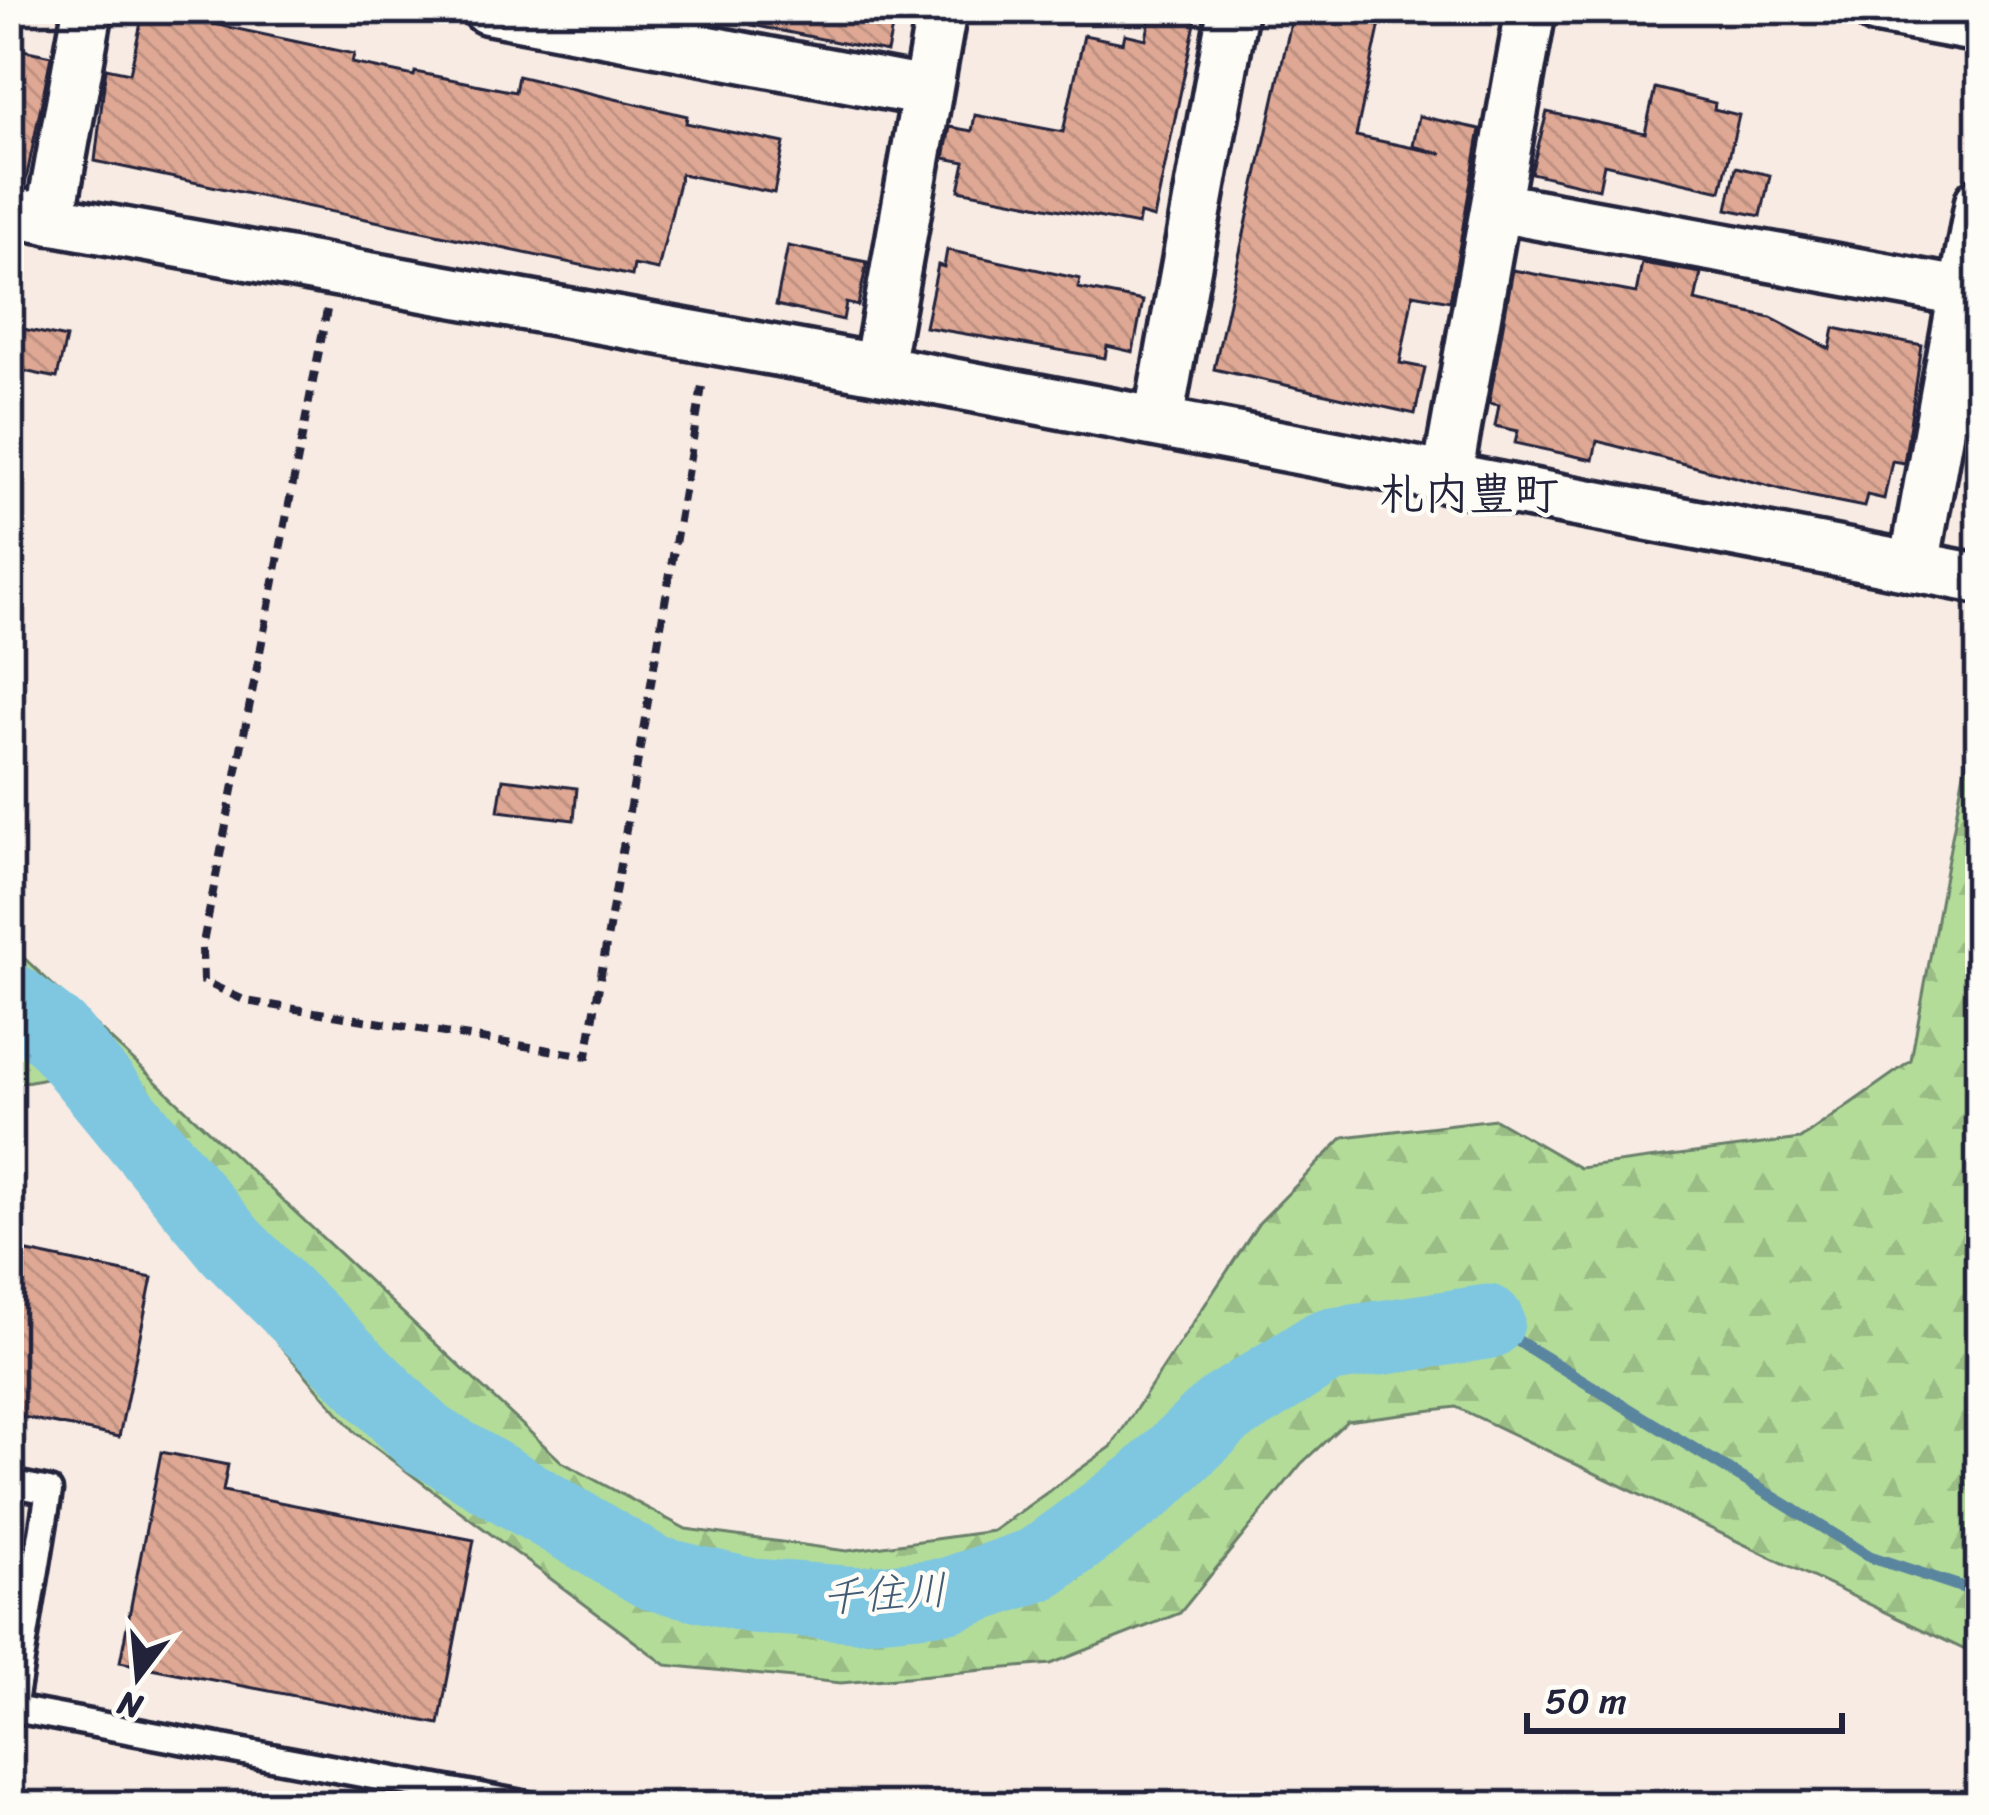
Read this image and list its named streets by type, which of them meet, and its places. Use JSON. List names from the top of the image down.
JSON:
{
  "districts": ["札内豊町"],
  "water": ["千住川"],
  "scale_bar": "50 m",
  "north": "bottom"
}
